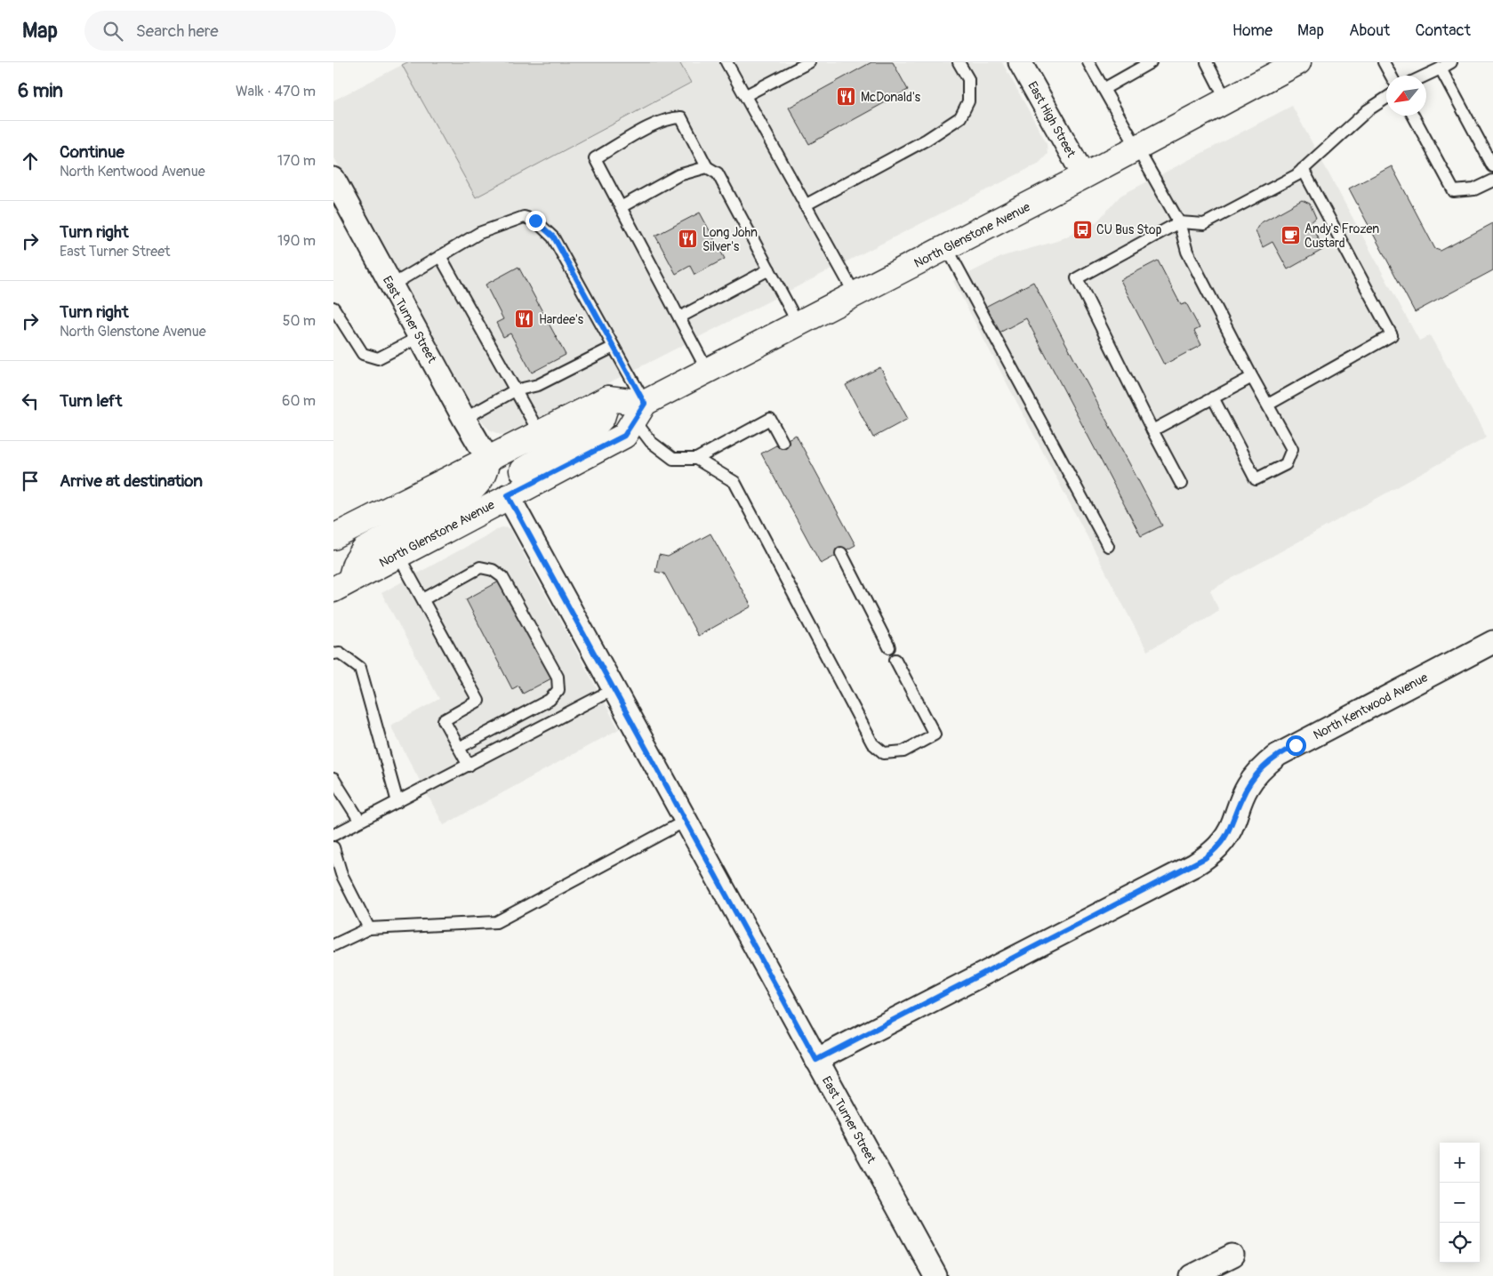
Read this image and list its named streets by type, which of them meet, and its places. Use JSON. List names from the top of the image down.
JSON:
{
  "streets": {
    "main road": ["North Glenstone Avenue"],
    "street": ["East High Street", "East Turner Street", "North Kentwood Avenue"]
  },
  "crossings": [
    ["East High Street", "North Glenstone Avenue"],
    ["North Glenstone Avenue", "East Turner Street"],
    ["East Turner Street", "North Kentwood Avenue"]
  ],
  "places": {
    "restaurant": ["McDonald's", "Long John Silver's", "Hardee's"],
    "bus stop": ["CU Bus Stop"],
    "cafe": ["Andy's Frozen Custard"]
  },
  "north": "bottom left",
  "page": {
    "header": "Map",
    "search": "Search here",
    "nav": [
      "Home",
      "Map",
      "About",
      "Contact"
    ],
    "heading": ["6 min", "Walk · 470 m"],
    "list": [
      ["Continue", "North Kentwood Avenue", "170 m"],
      ["Turn right", "East Turner Street", "190 m"],
      ["Turn right", "North Glenstone Avenue", "50 m"],
      ["Turn left", "60 m"],
      "Arrive at destination"
    ],
    "map_buttons": ["+", "−"]
  }
}
